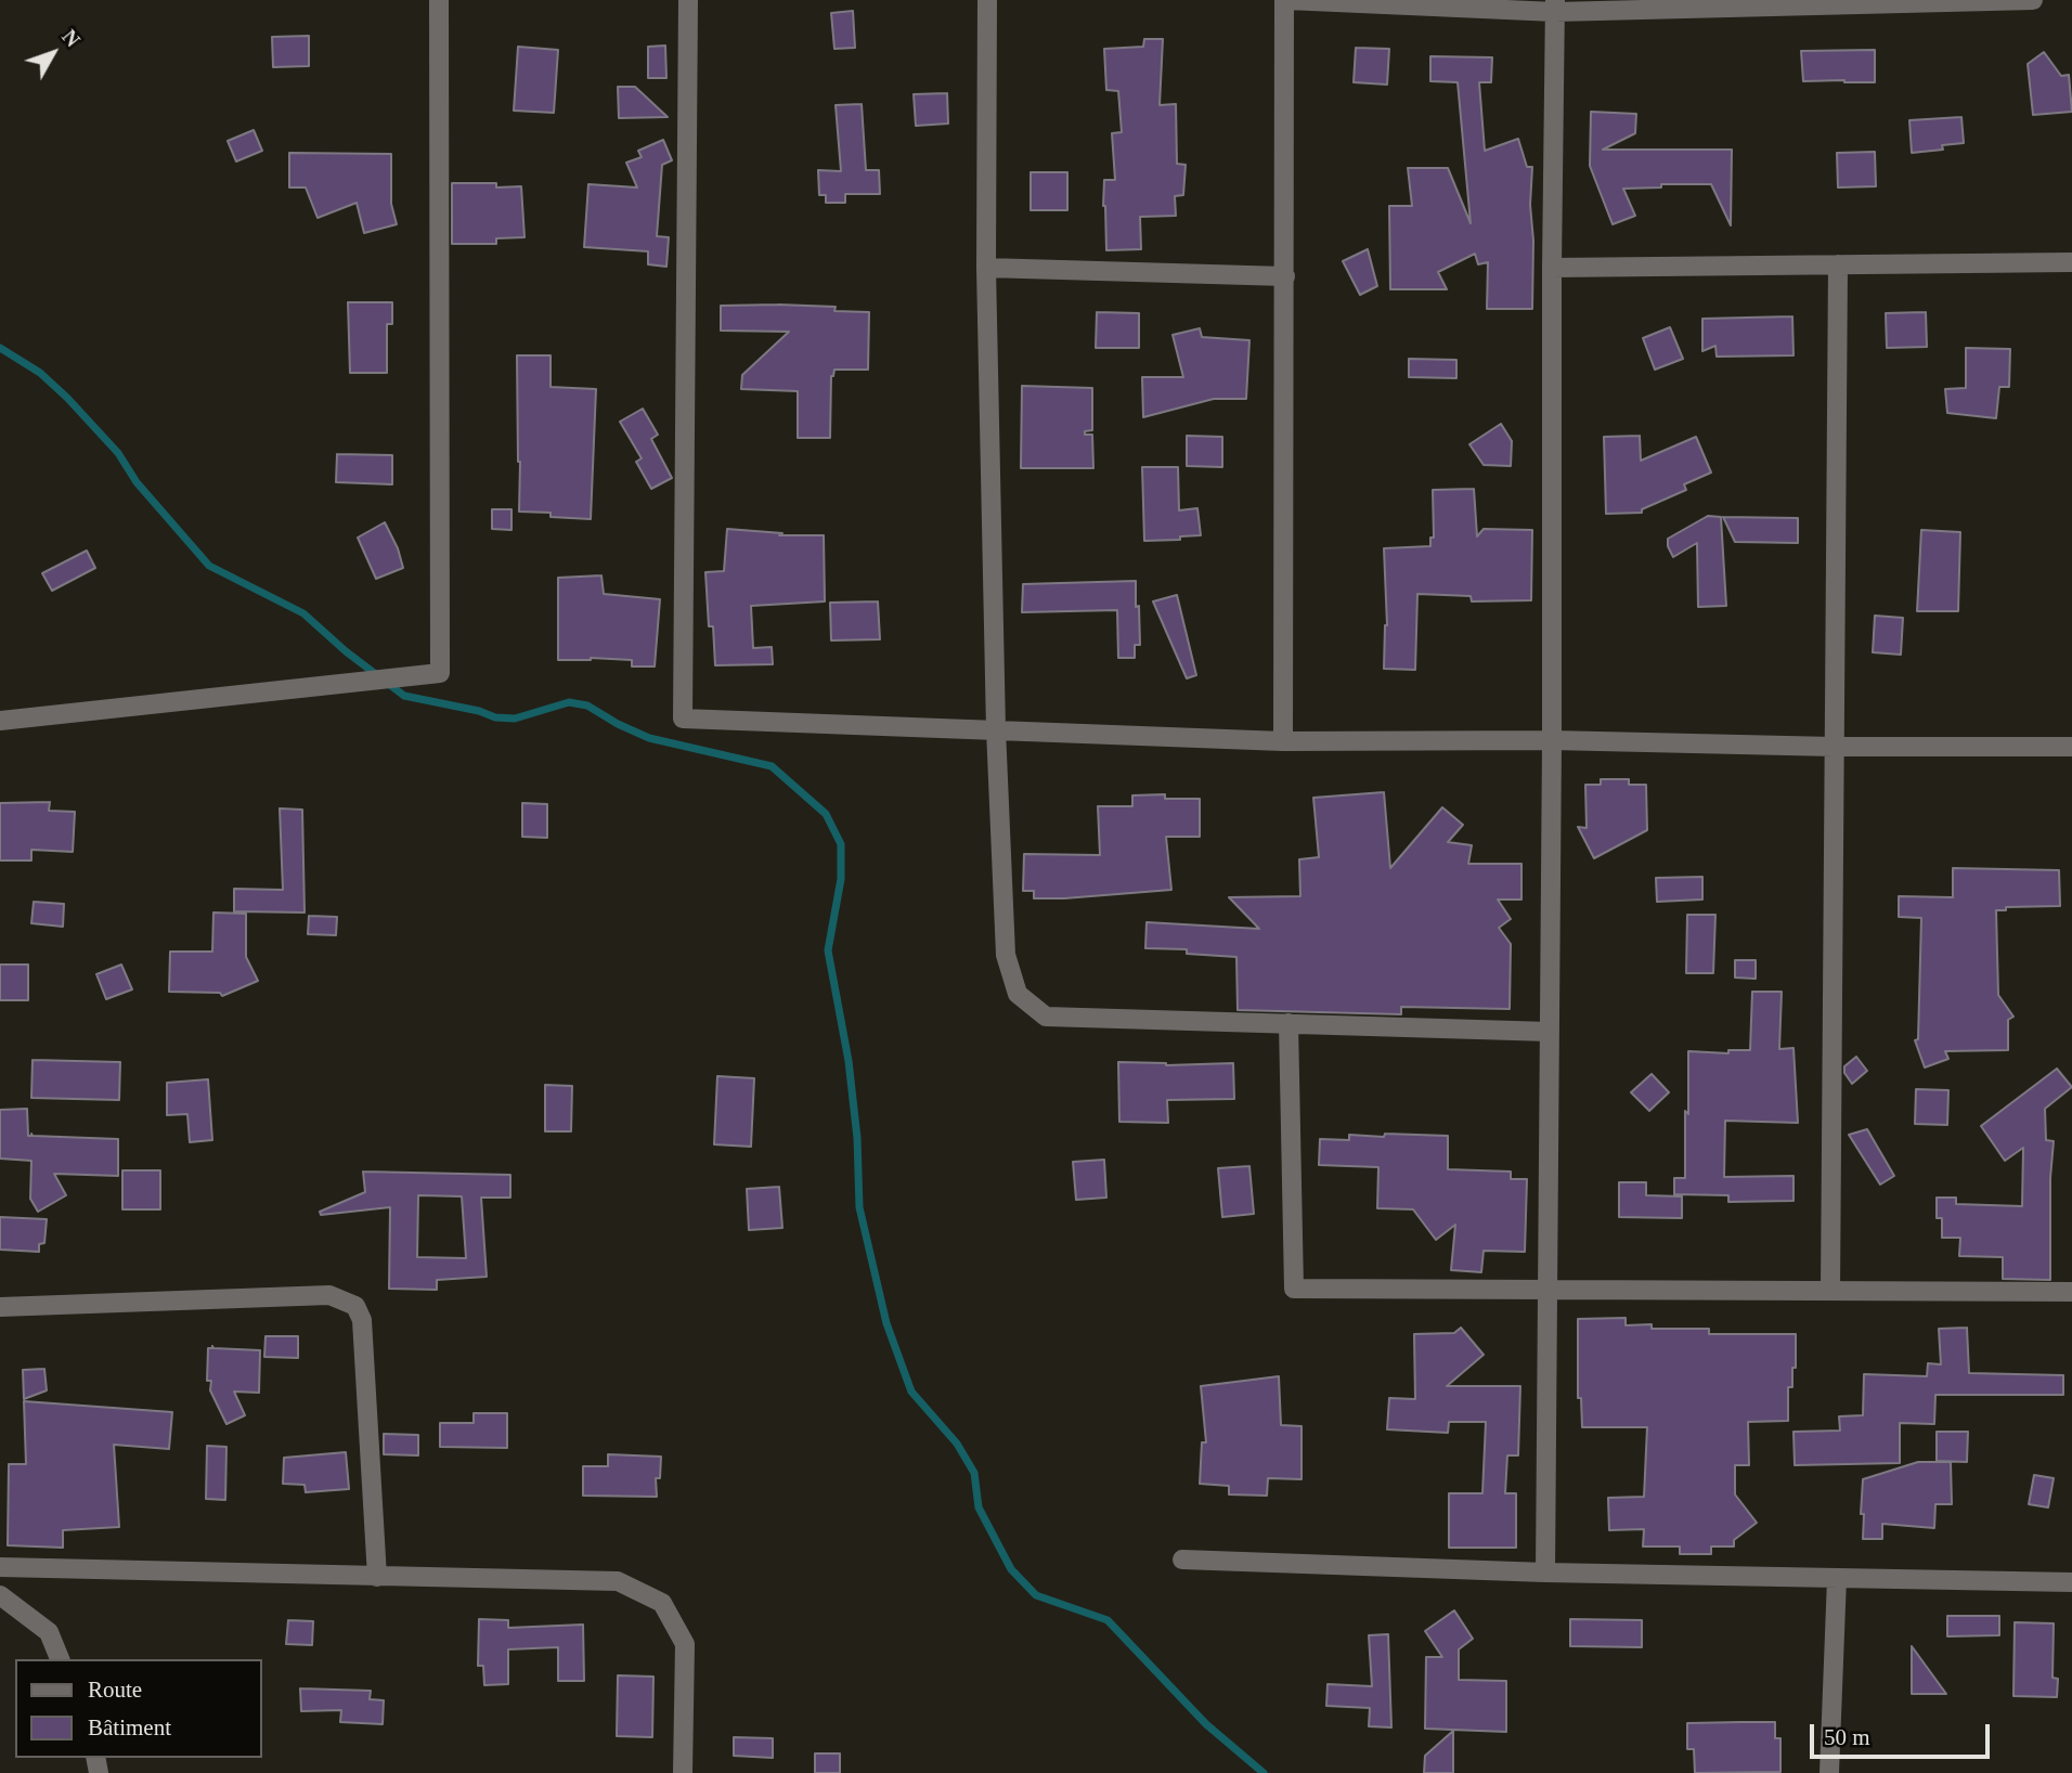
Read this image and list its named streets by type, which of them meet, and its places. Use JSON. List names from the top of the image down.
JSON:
{
  "legend": ["Route", "Bâtiment"],
  "scale_bar": "50 m",
  "north": "top right"
}
